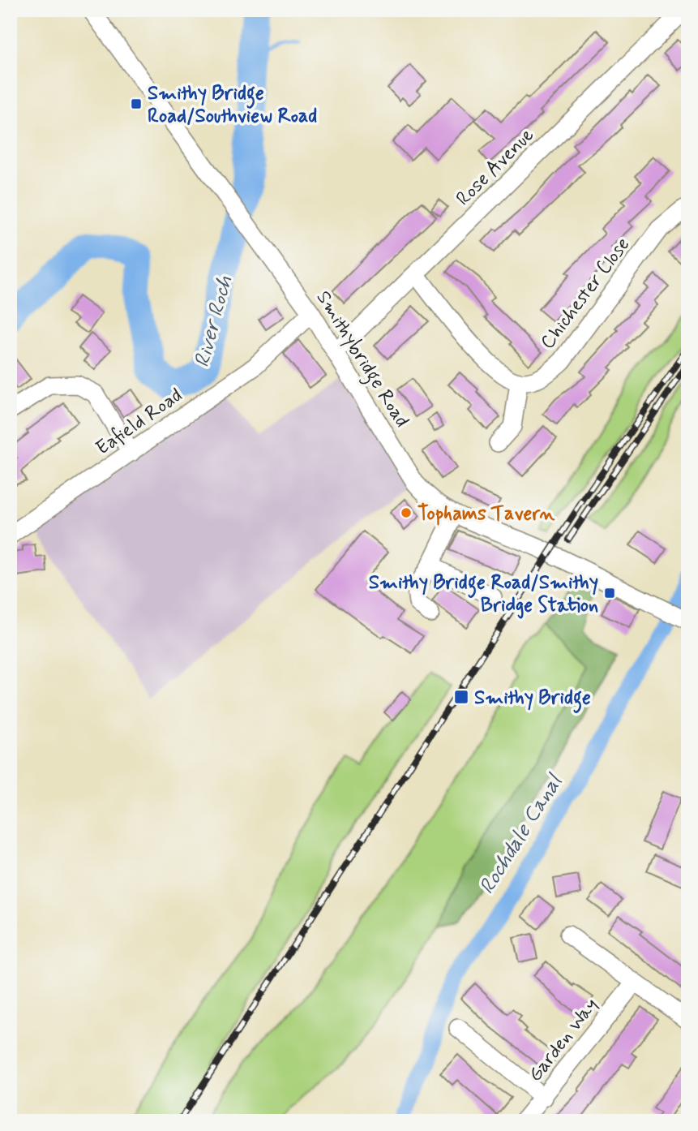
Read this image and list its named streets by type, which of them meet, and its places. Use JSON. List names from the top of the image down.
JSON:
{
  "streets": {
    "street": [
      "Rose Avenue",
      "Chichester Close",
      "Smithybridge Road",
      "Eafield Road",
      "Garden Way"
    ]
  },
  "crossings": [
    ["Rose Avenue", "Smithybridge Road"],
    ["Smithybridge Road", "Eafield Road"]
  ],
  "water": ["River Roch", "Rochdale Canal"],
  "places": {
    "transit": ["Smithy Bridge Road/Southview Road", "Smithy Bridge Road/Smithy Bridge Station", "Smithy Bridge"],
    "other": ["Tophams Tavern"]
  }
}
